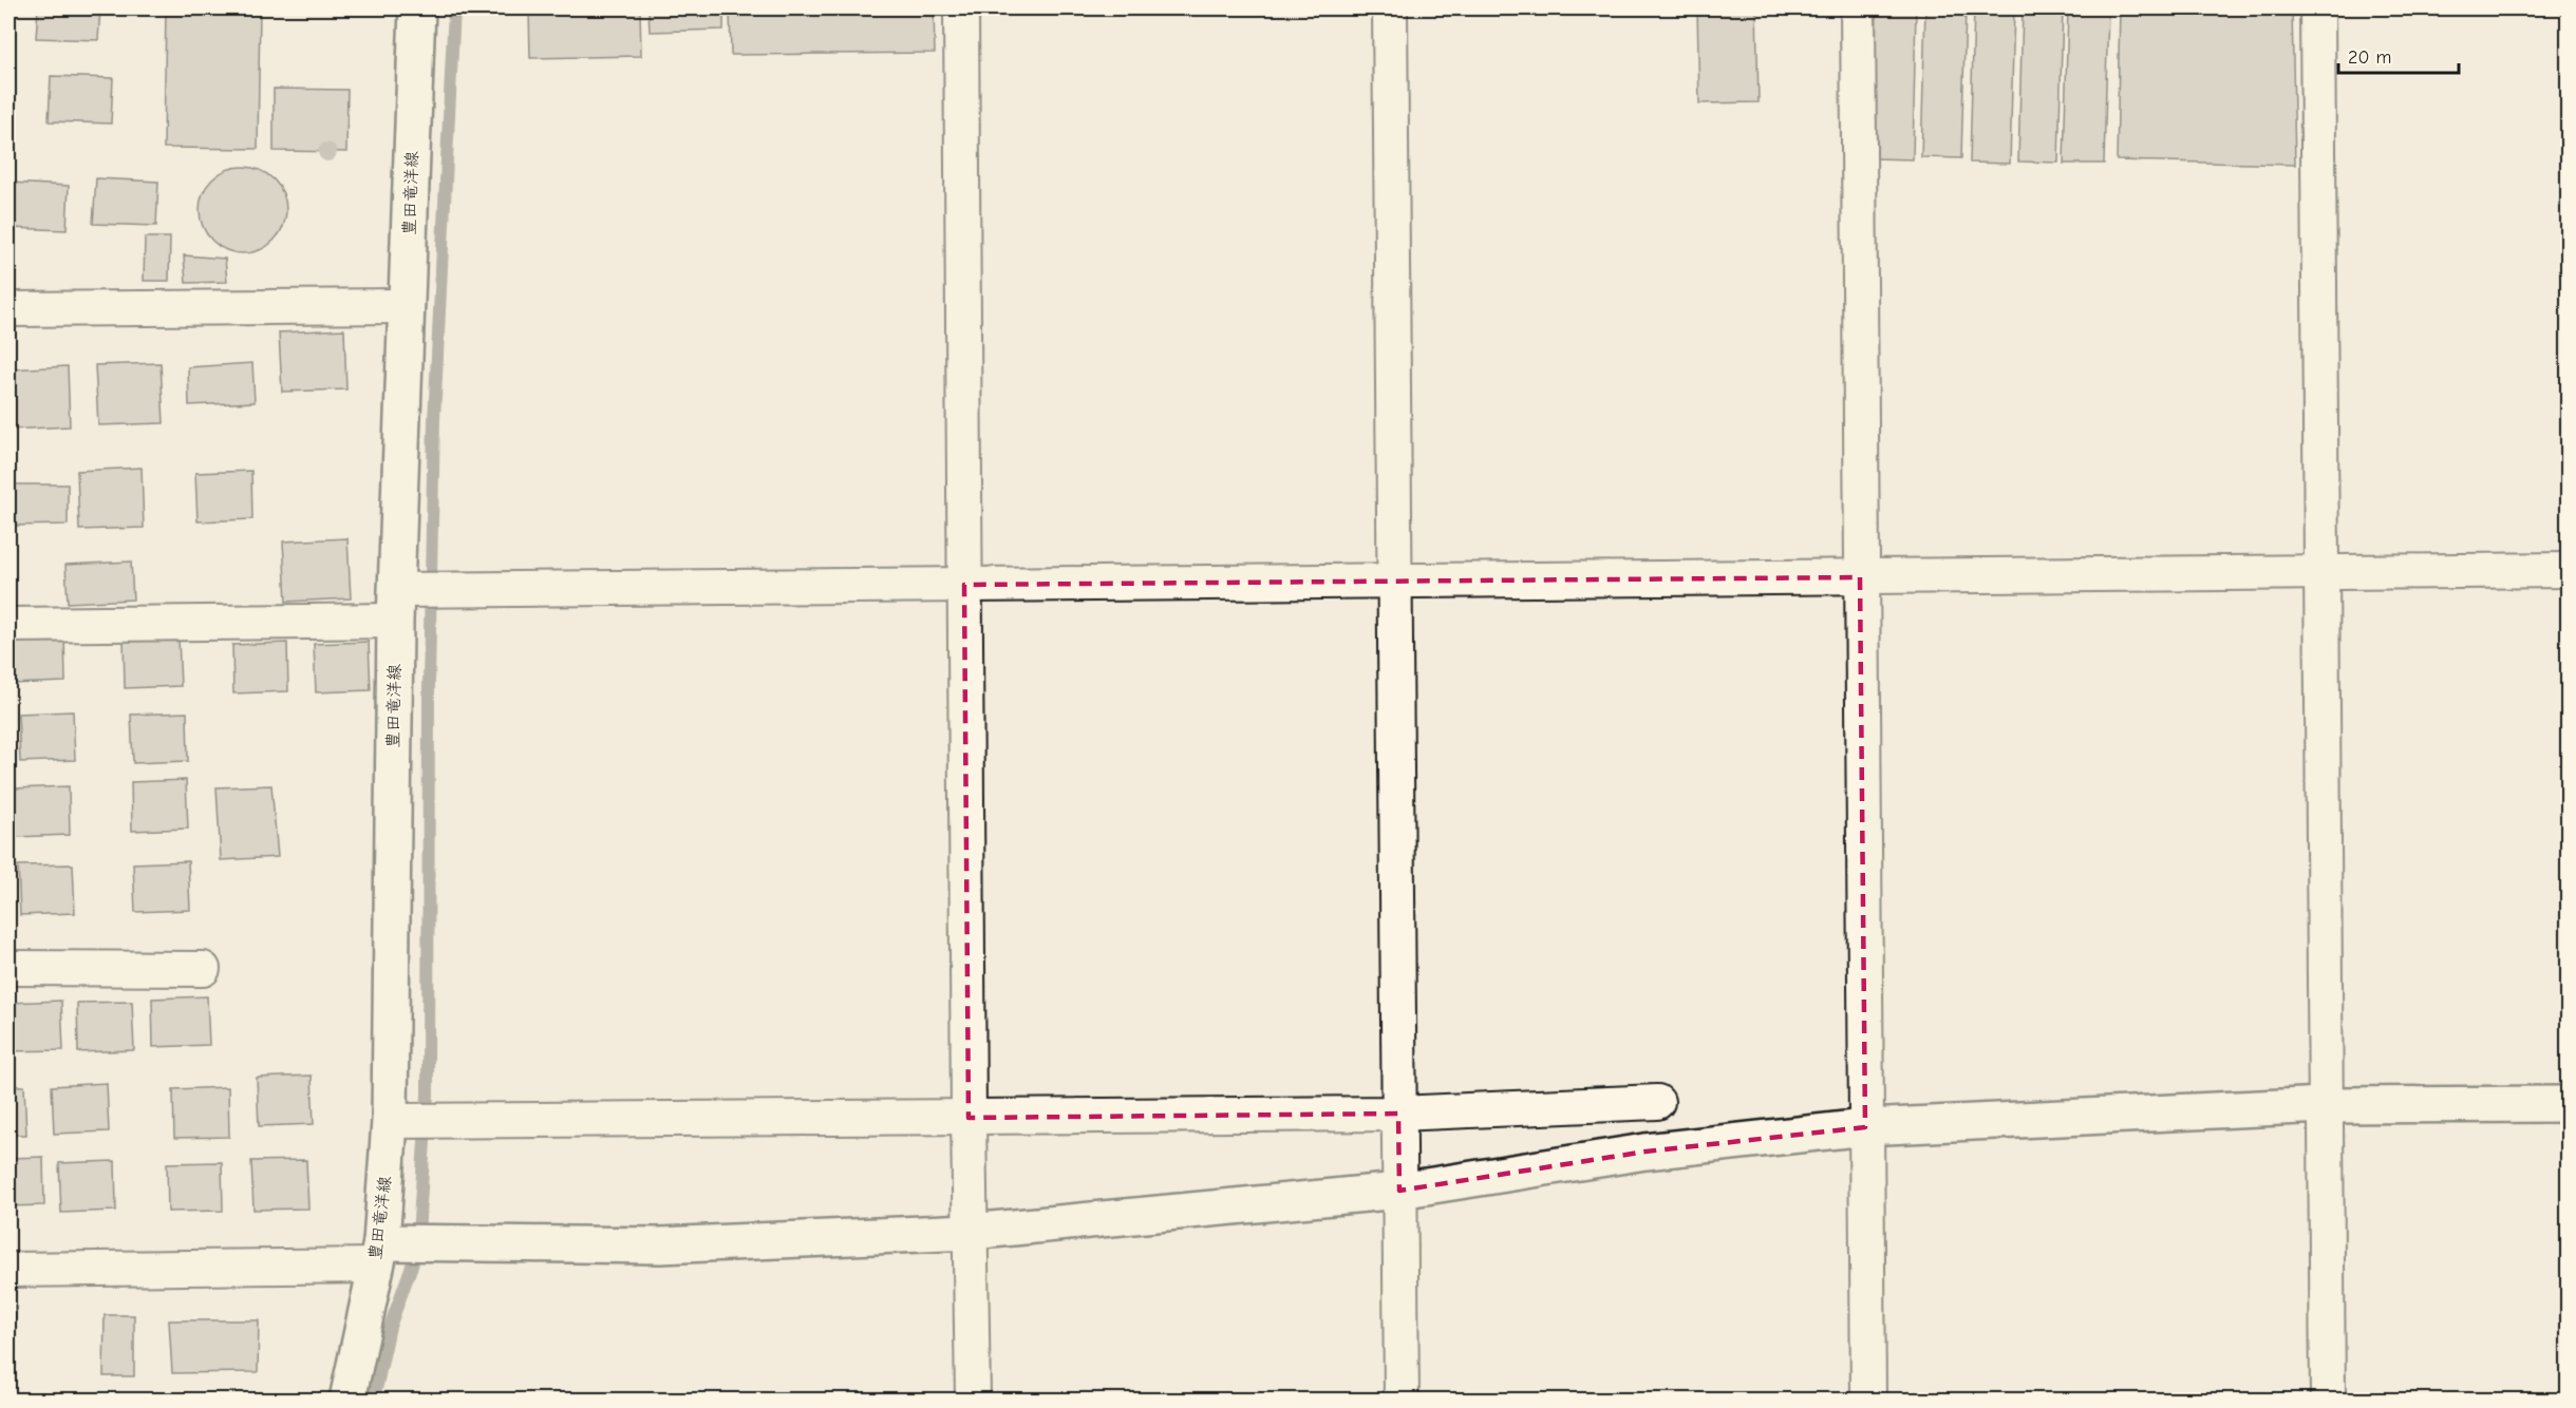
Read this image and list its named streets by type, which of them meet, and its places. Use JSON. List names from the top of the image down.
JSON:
{
  "streets": {
    "street": ["豊田竜洋線"]
  },
  "scale_bar": "20 m"
}
